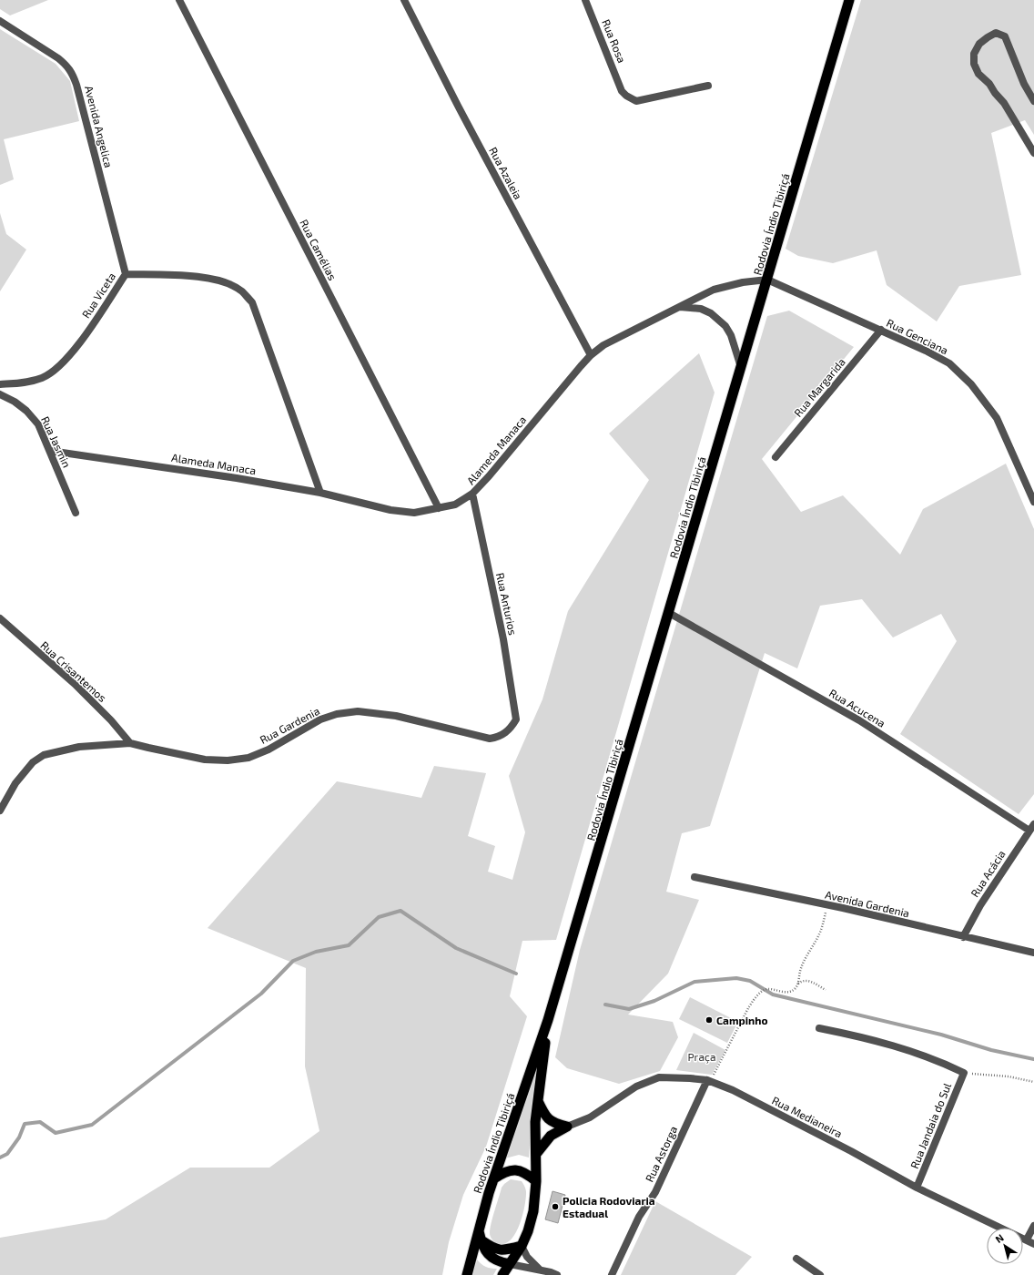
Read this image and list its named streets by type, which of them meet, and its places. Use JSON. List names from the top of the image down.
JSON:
{
  "streets": {
    "highway": ["Rodovia Índio Tibiriçá"],
    "street": [
      "Rua Rosa",
      "Avenida Angelica",
      "Rua Azaleia",
      "Rua Camélias",
      "Rua Viceta",
      "Rua Genciana",
      "Rua Margarida",
      "Rua Jasmin",
      "Alameda Manaca",
      "Rua Anturios",
      "Rua Crisantemos",
      "Rua Acucena",
      "Rua Gardenia",
      "Rua Acácia",
      "Avenida Gardenia",
      "Rua Medianeira",
      "Rua Jandaia do Sul",
      "Rua Astorga"
    ]
  },
  "crossings": [
    ["Avenida Angelica", "Rua Viceta"],
    ["Rua Azaleia", "Alameda Manaca"],
    ["Rodovia Índio Tibiriçá", "Rua Genciana"],
    ["Rodovia Índio Tibiriçá", "Alameda Manaca"],
    ["Rodovia Índio Tibiriçá", "Rua Acucena"],
    ["Rua Camélias", "Alameda Manaca"],
    ["Rua Viceta", "Alameda Manaca"],
    ["Rua Genciana", "Rua Margarida"],
    ["Rua Genciana", "Alameda Manaca"],
    ["Rua Jasmin", "Alameda Manaca"],
    ["Alameda Manaca", "Rua Anturios"],
    ["Rua Anturios", "Rua Gardenia"],
    ["Rua Crisantemos", "Rua Gardenia"],
    ["Rua Acucena", "Rua Acácia"],
    ["Rua Acácia", "Avenida Gardenia"],
    ["Rua Medianeira", "Rua Jandaia do Sul"],
    ["Rua Medianeira", "Rua Astorga"]
  ],
  "parks": ["Praça"],
  "places": ["Campinho", "Policia Rodoviaria Estadual"],
  "north": "top left"
}
